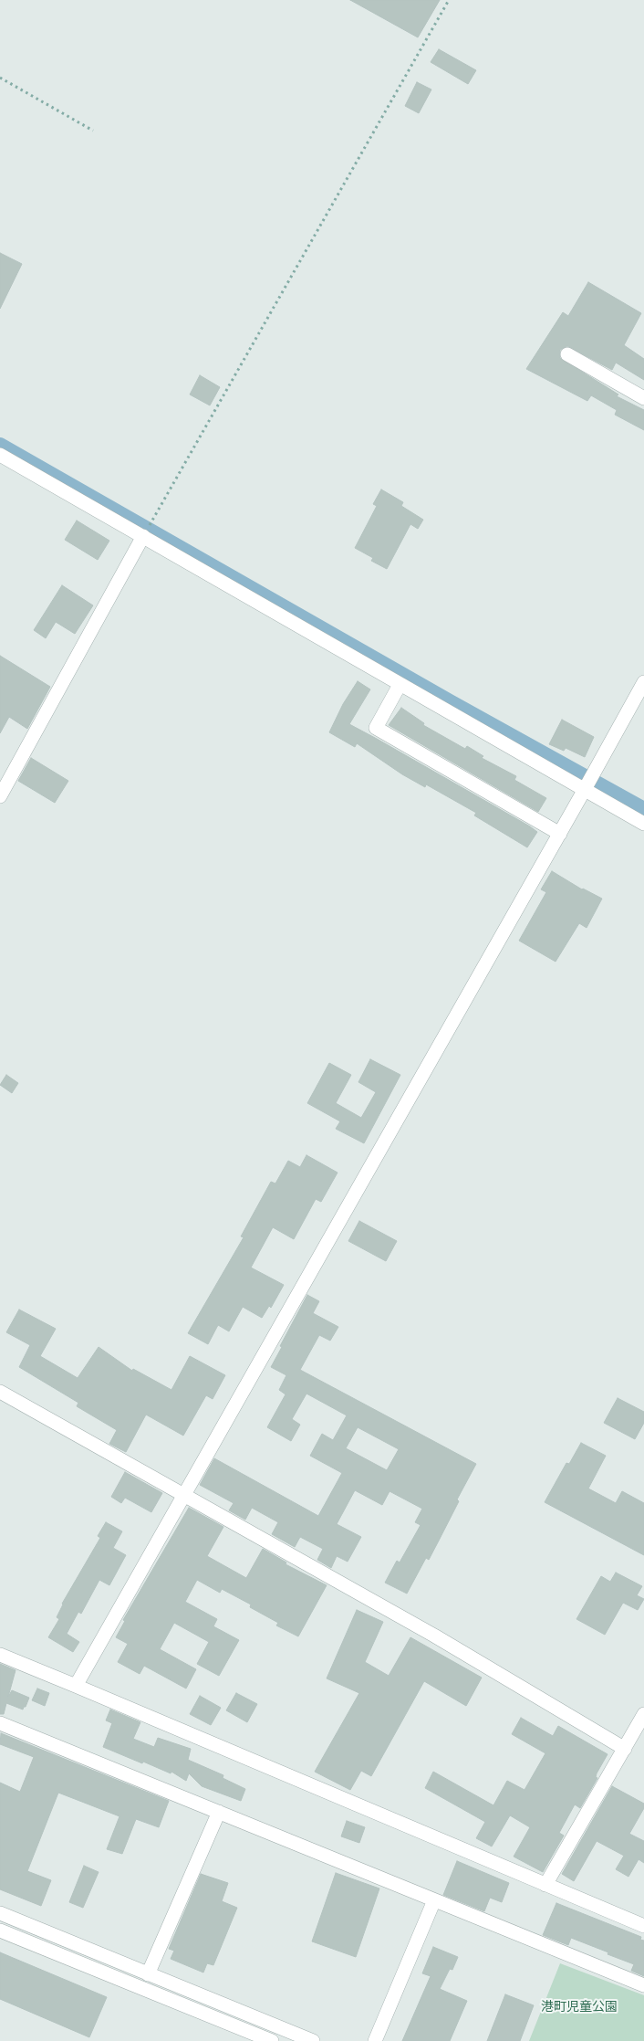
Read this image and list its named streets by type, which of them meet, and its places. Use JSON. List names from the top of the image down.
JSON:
{
  "parks": ["港町児童公園"]
}
